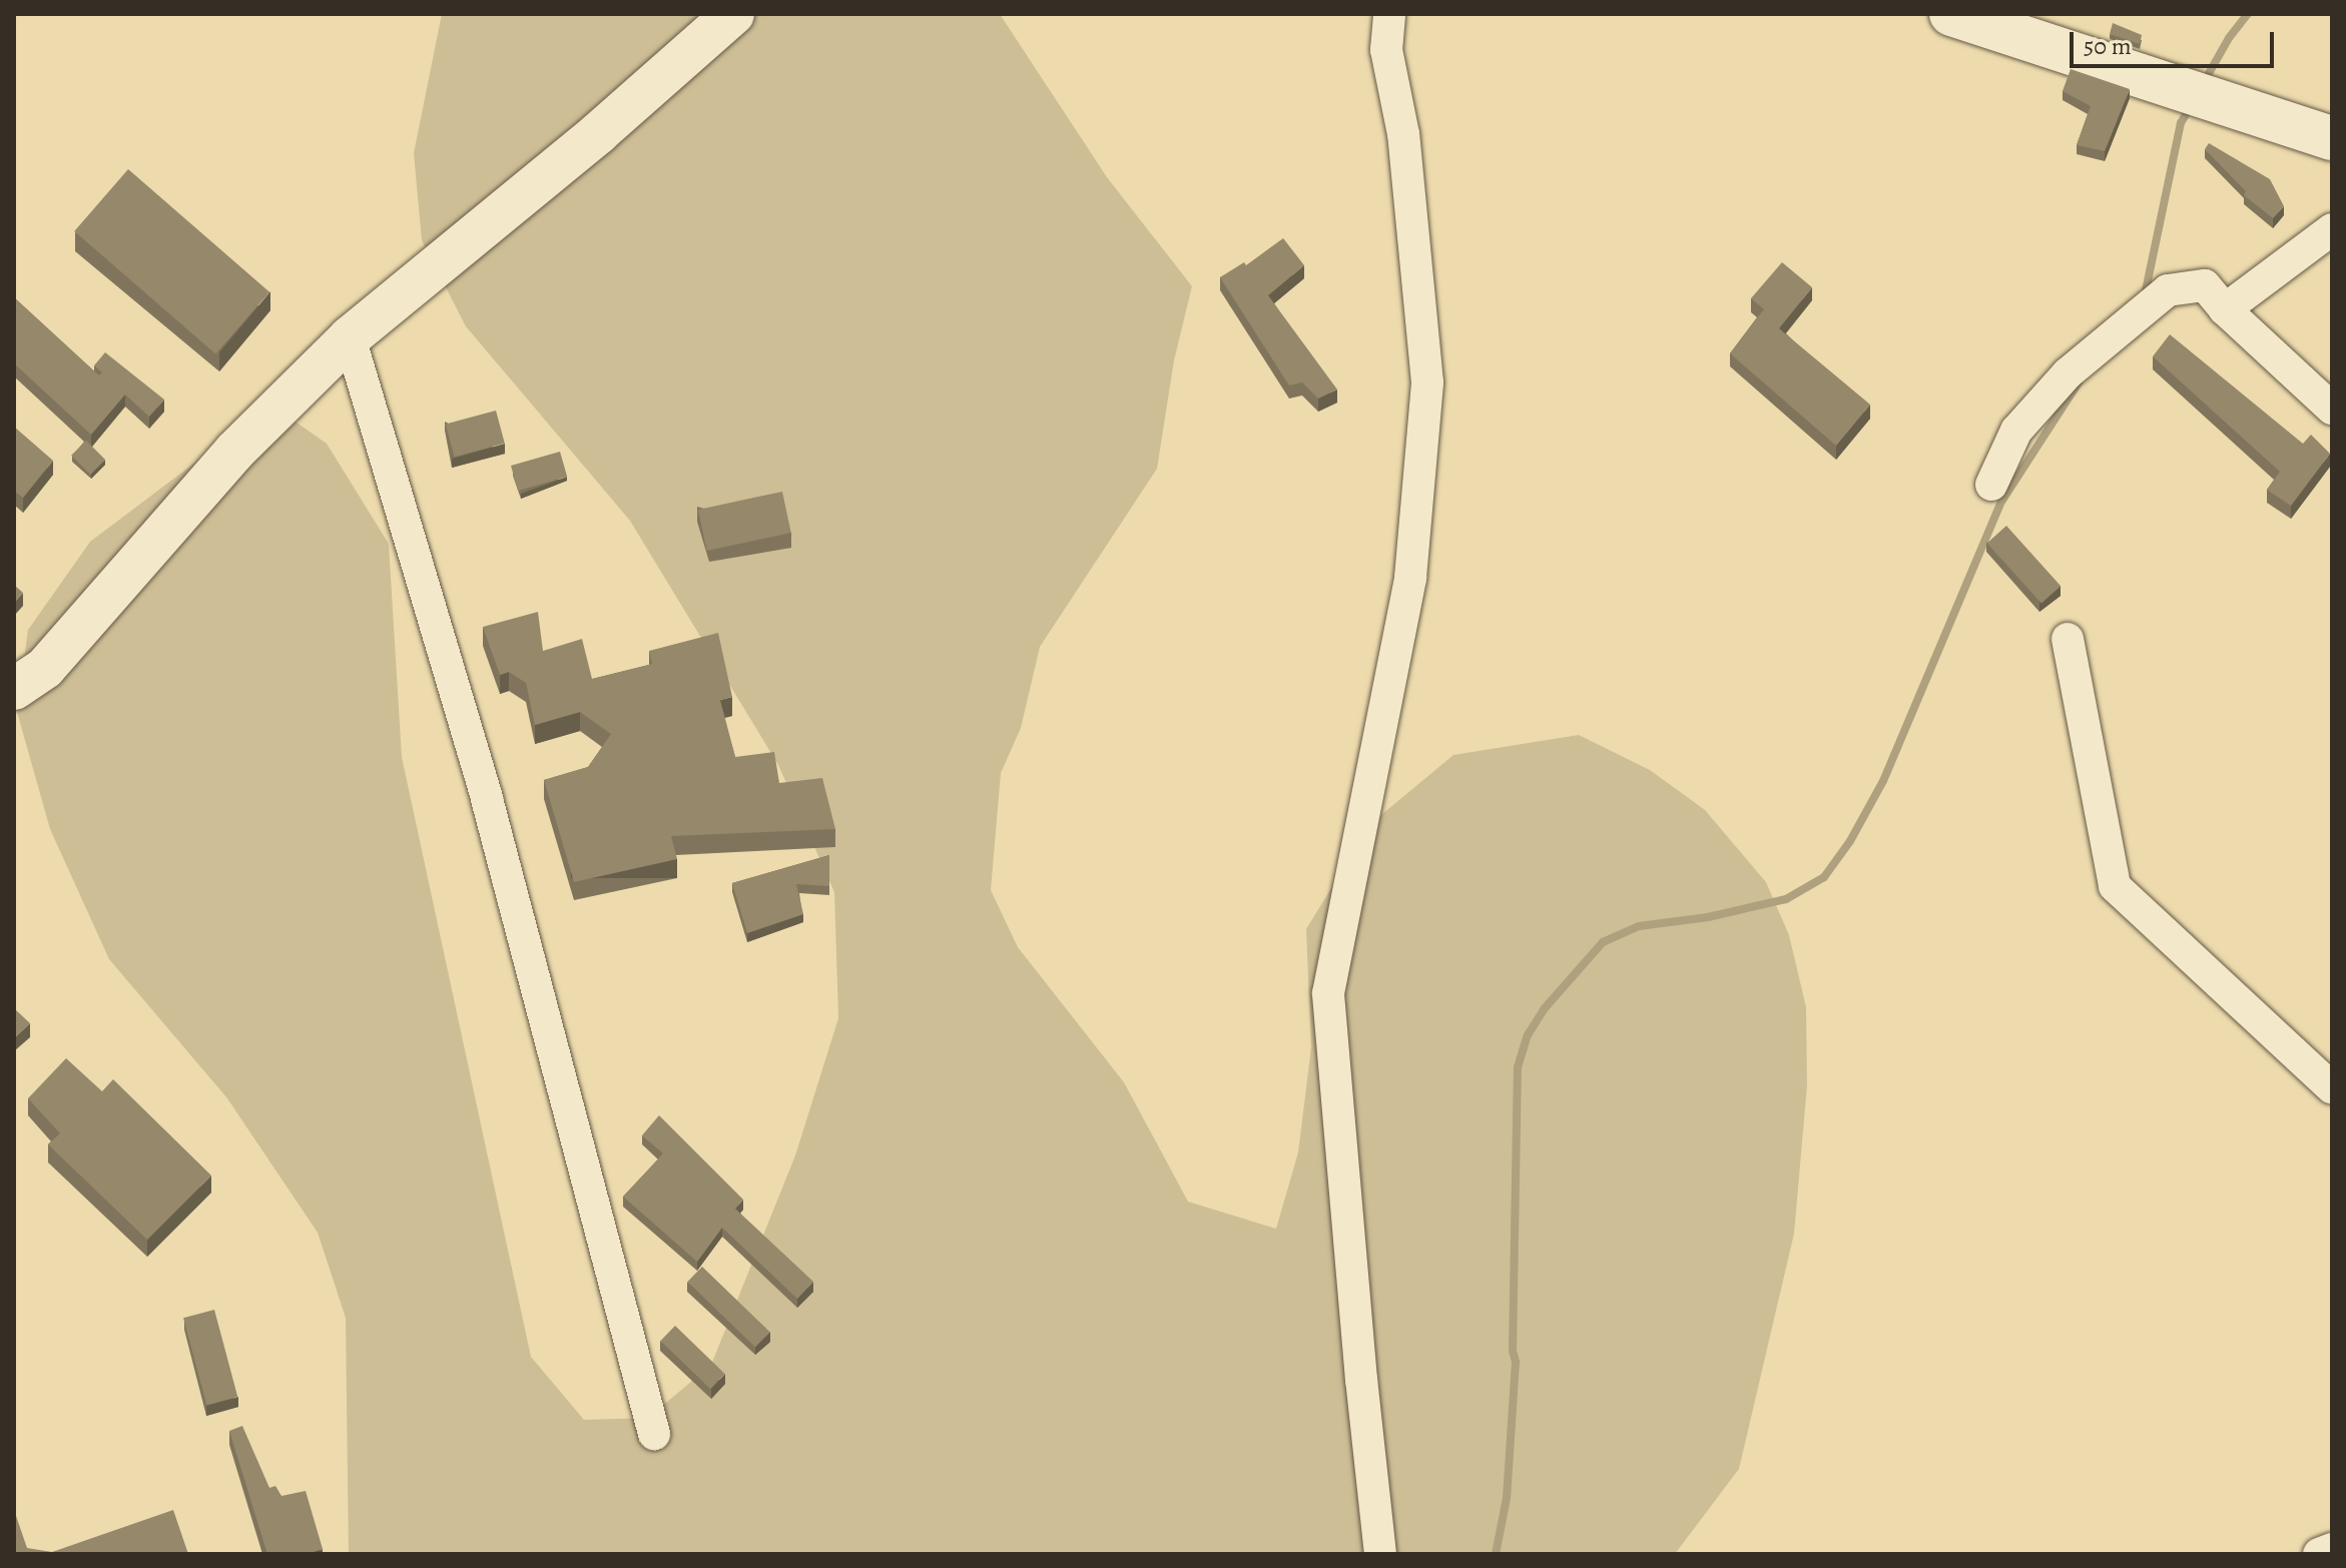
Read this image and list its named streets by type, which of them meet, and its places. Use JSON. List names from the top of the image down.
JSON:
{
  "scale_bar": "50 m"
}
